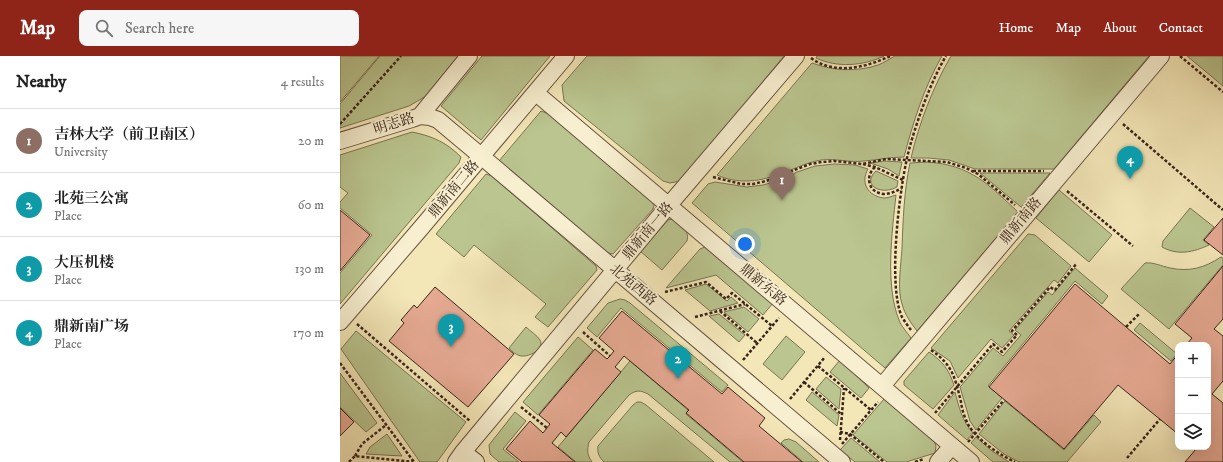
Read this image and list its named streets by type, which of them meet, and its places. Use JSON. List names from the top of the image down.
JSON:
{
  "streets": {
    "lane": [
      "明志路",
      "鼎新南二路",
      "鼎新南路",
      "鼎新南一路",
      "北苑西路",
      "鼎新东路"
    ]
  },
  "crossings": [
    ["明志路", "北苑西路"],
    ["鼎新南二路", "北苑西路"],
    ["鼎新南二路", "鼎新东路"],
    ["鼎新南路", "鼎新东路"],
    ["鼎新南一路", "北苑西路"],
    ["鼎新南一路", "鼎新东路"]
  ],
  "page": {
    "header": "Map",
    "search": "Search here",
    "nav": [
      "Home",
      "Map",
      "About",
      "Contact"
    ],
    "heading": ["Nearby", "4 results"],
    "list": [
      {
        "mark": "1",
        "name": "吉林大学（前卫南区）",
        "note": "University",
        "value": "20 m"
      },
      {
        "mark": "2",
        "name": "北苑三公寓",
        "note": "Place",
        "value": "60 m"
      },
      {
        "mark": "3",
        "name": "大压机楼",
        "note": "Place",
        "value": "130 m"
      },
      {
        "mark": "4",
        "name": "鼎新南广场",
        "note": "Place",
        "value": "170 m"
      }
    ],
    "pins": [
      "4",
      "1",
      "3",
      "2"
    ],
    "map_buttons": ["+", "−"]
  }
}
